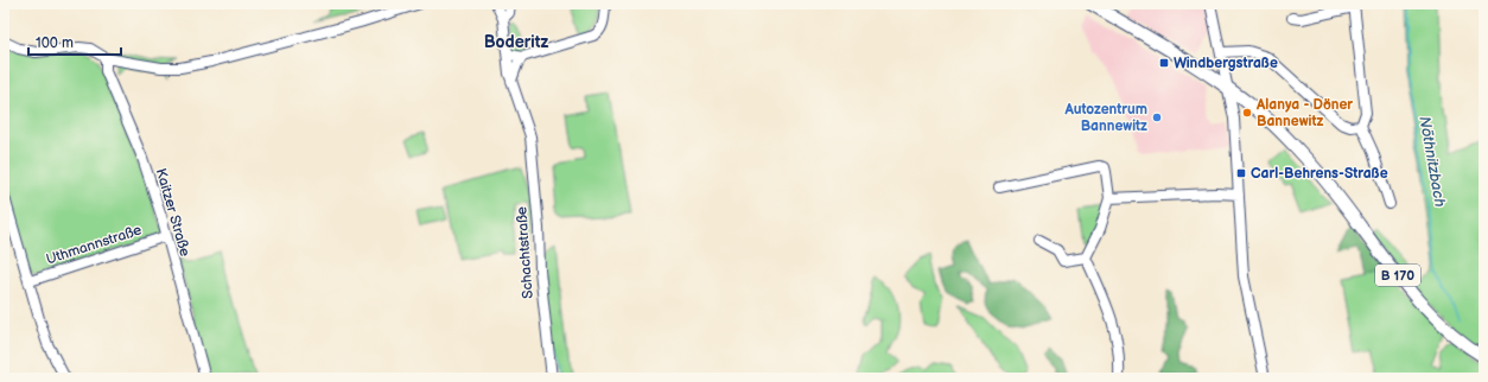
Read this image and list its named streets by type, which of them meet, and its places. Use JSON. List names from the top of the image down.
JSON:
{
  "streets": {
    "main road": ["B 170"],
    "street": ["Kaitzer Straße", "Uthmannstraße", "Schachtstraße"]
  },
  "crossings": [
    ["Kaitzer Straße", "Uthmannstraße"]
  ],
  "districts": ["Boderitz"],
  "water": ["Nöthnitzbach"],
  "places": {
    "transit": ["Windbergstraße", "Carl-Behrens-Straße"],
    "other": ["Alanya - Döner Bannewitz", "Autozentrum Bannewitz"]
  },
  "scale_bar": "100 m"
}
